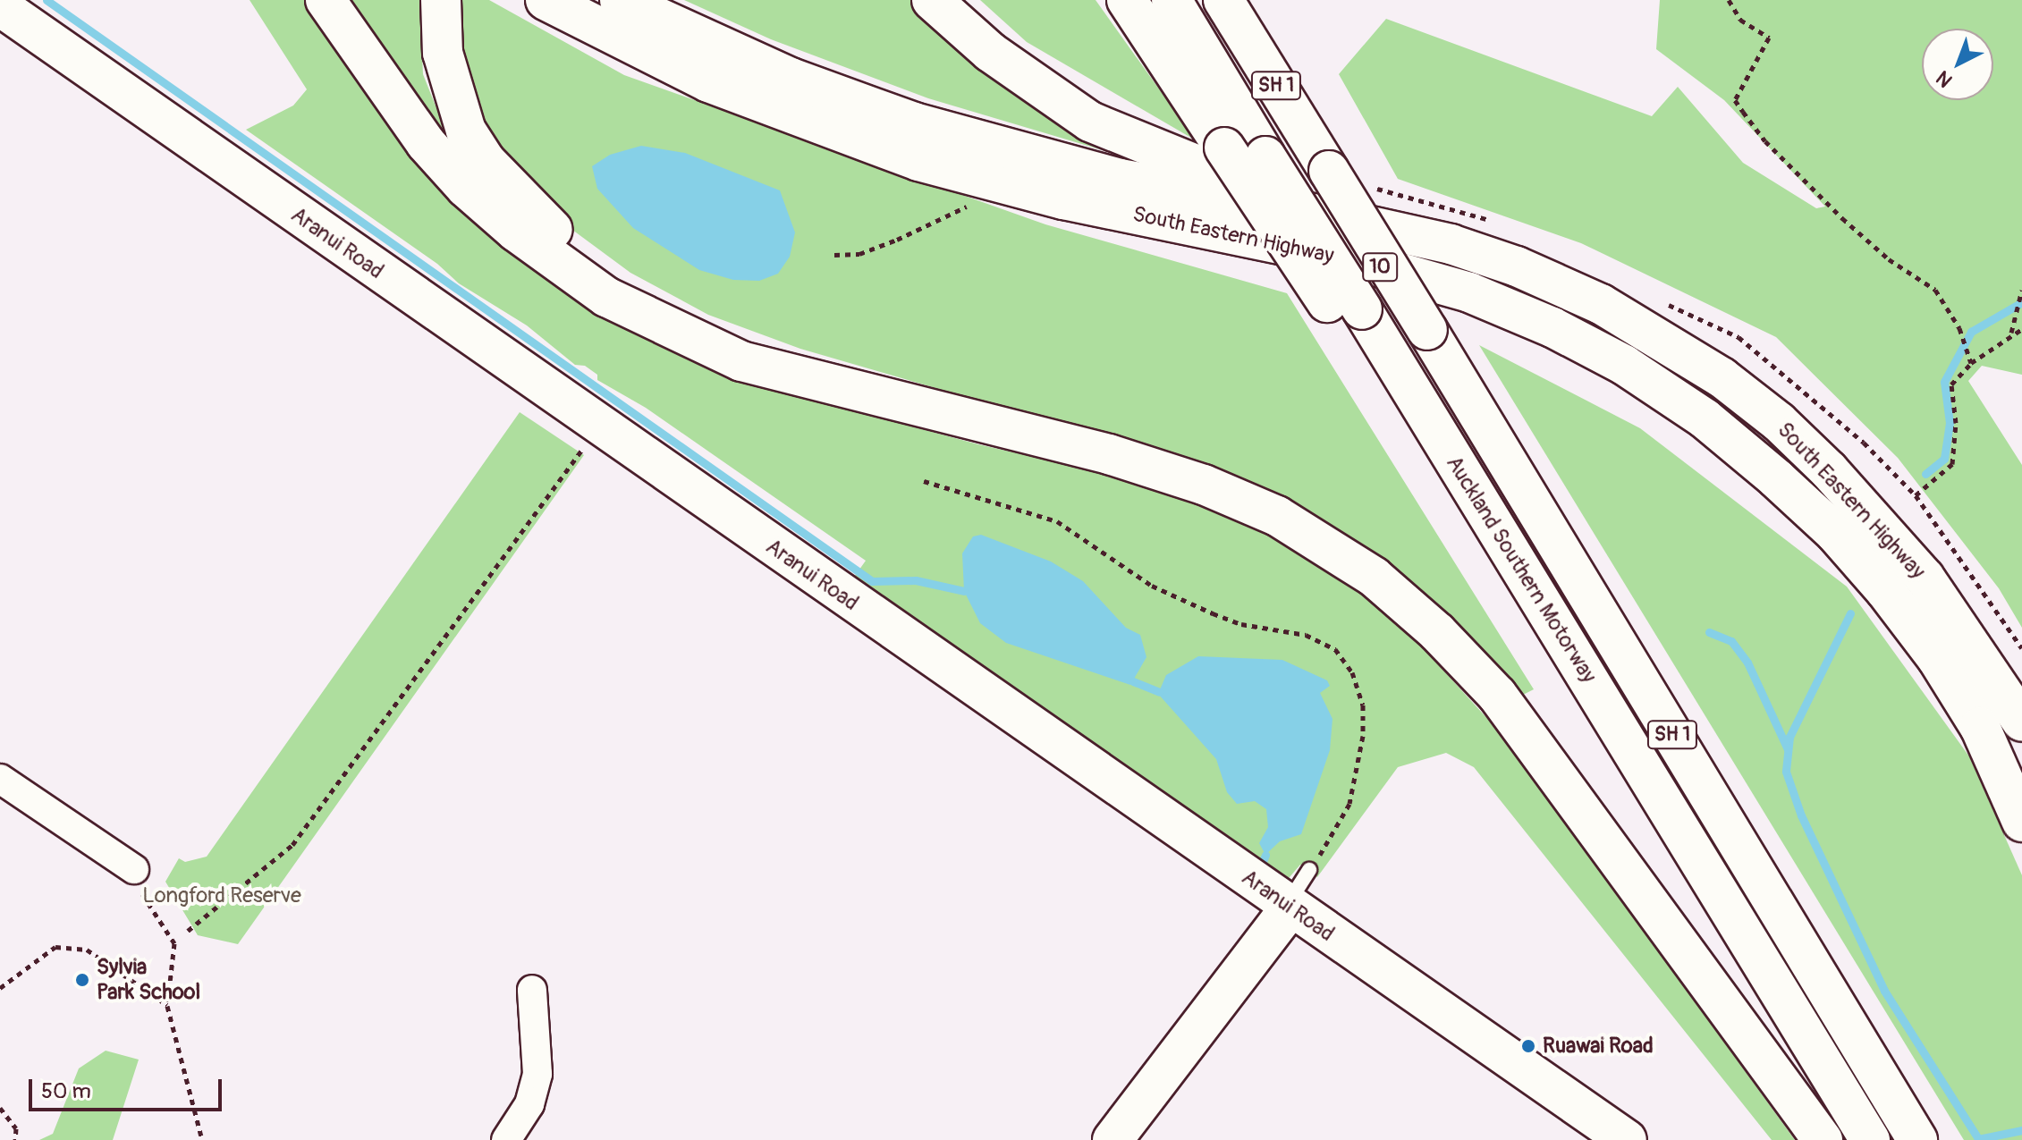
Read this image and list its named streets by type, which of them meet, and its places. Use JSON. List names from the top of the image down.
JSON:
{
  "streets": {
    "main road": [
      "SH 1",
      "South Eastern Highway",
      "Aranui Road",
      "10",
      "Auckland Southern Motorway"
    ]
  },
  "parks": ["Longford Reserve"],
  "places": ["Sylvia Park School", "Ruawai Road"],
  "scale_bar": "50 m",
  "north": "bottom left"
}
